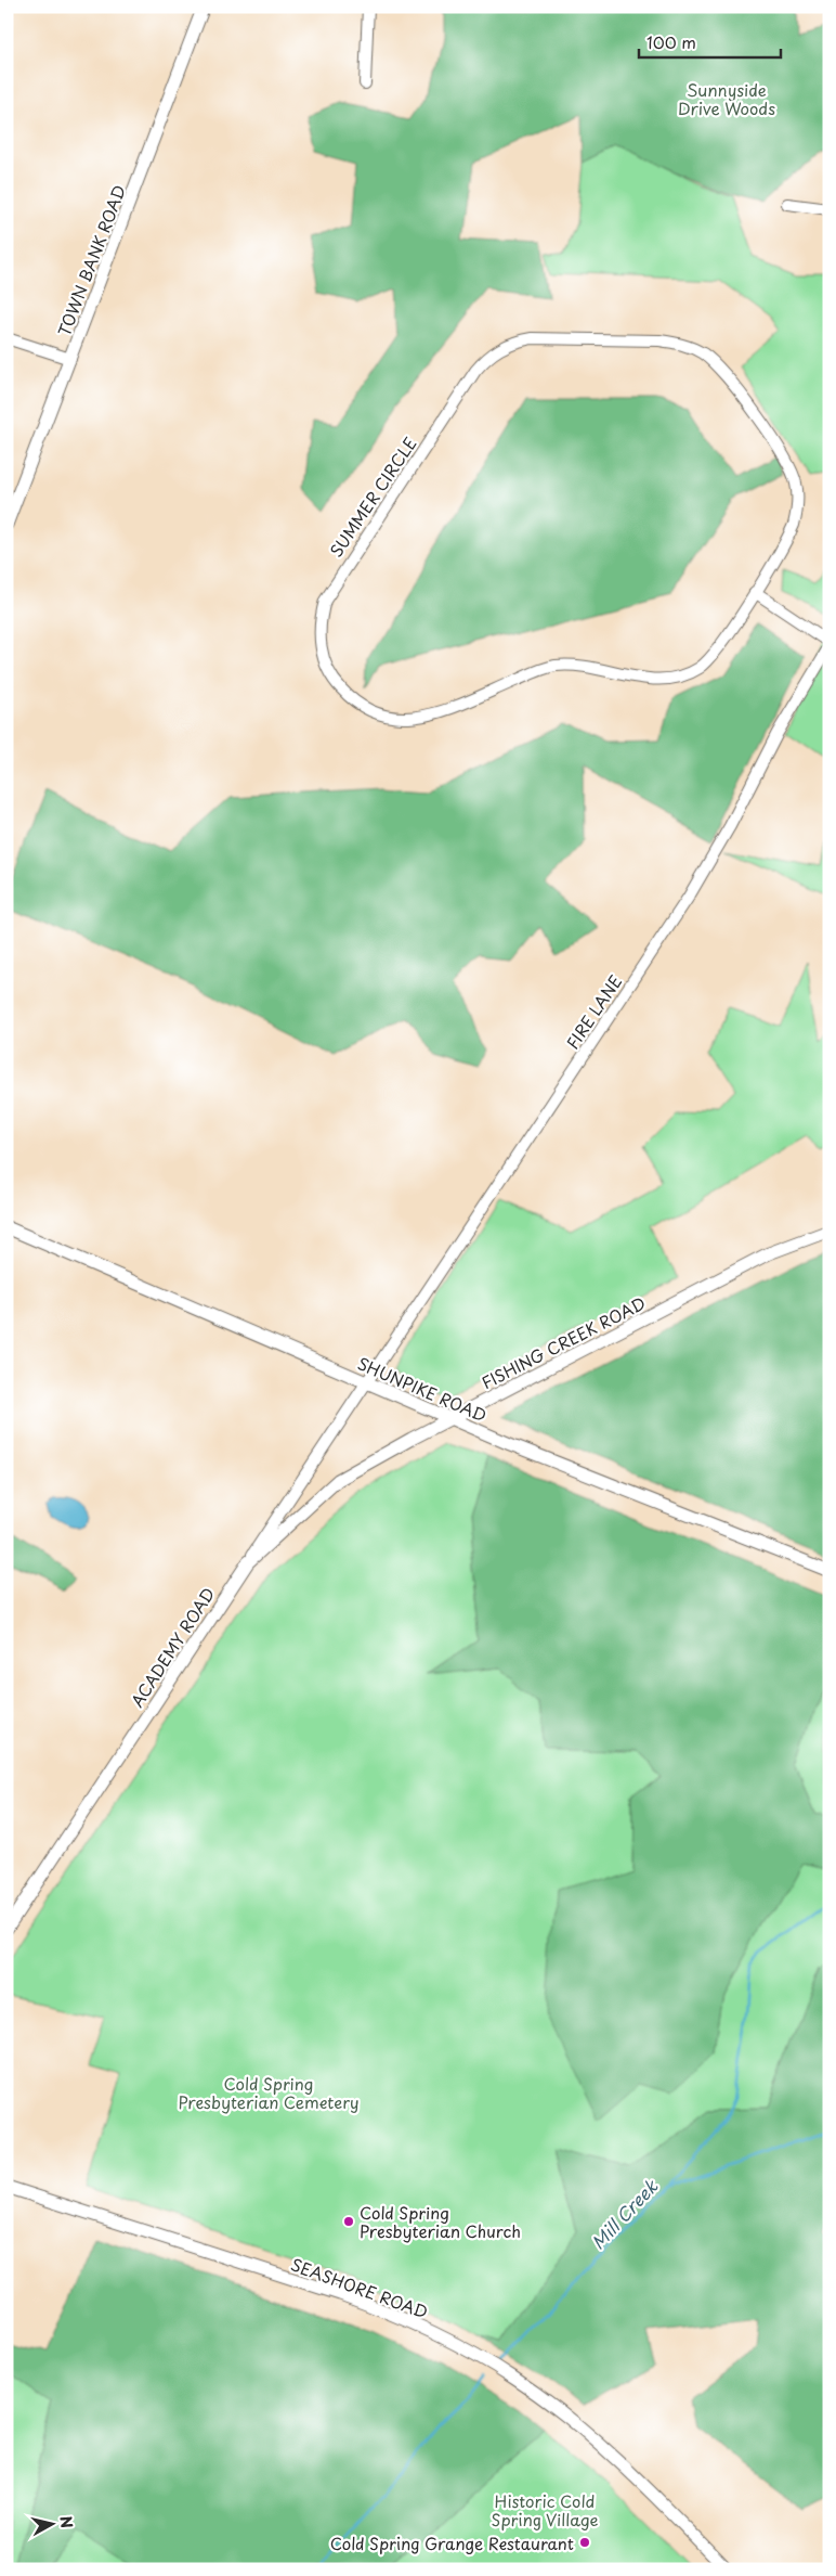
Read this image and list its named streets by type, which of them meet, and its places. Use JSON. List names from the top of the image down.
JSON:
{
  "streets": {
    "street": [
      "TOWN BANK ROAD",
      "SUMMER CIRCLE",
      "FIRE LANE",
      "FISHING CREEK ROAD",
      "SHUNPIKE ROAD",
      "ACADEMY ROAD",
      "SEASHORE ROAD"
    ]
  },
  "crossings": [
    ["FIRE LANE", "SHUNPIKE ROAD"],
    ["FIRE LANE", "ACADEMY ROAD"],
    ["FISHING CREEK ROAD", "SHUNPIKE ROAD"],
    ["FISHING CREEK ROAD", "ACADEMY ROAD"],
    ["SHUNPIKE ROAD", "ACADEMY ROAD"]
  ],
  "water": ["Mill Creek"],
  "parks": ["Sunnyside Drive Woods", "Cold Spring Presbyterian Cemetery", "Historic Cold Spring Village"],
  "places": ["Cold Spring Presbyterian Church", "Cold Spring Grange Restaurant"],
  "scale_bar": "100 m",
  "north": "right"
}
